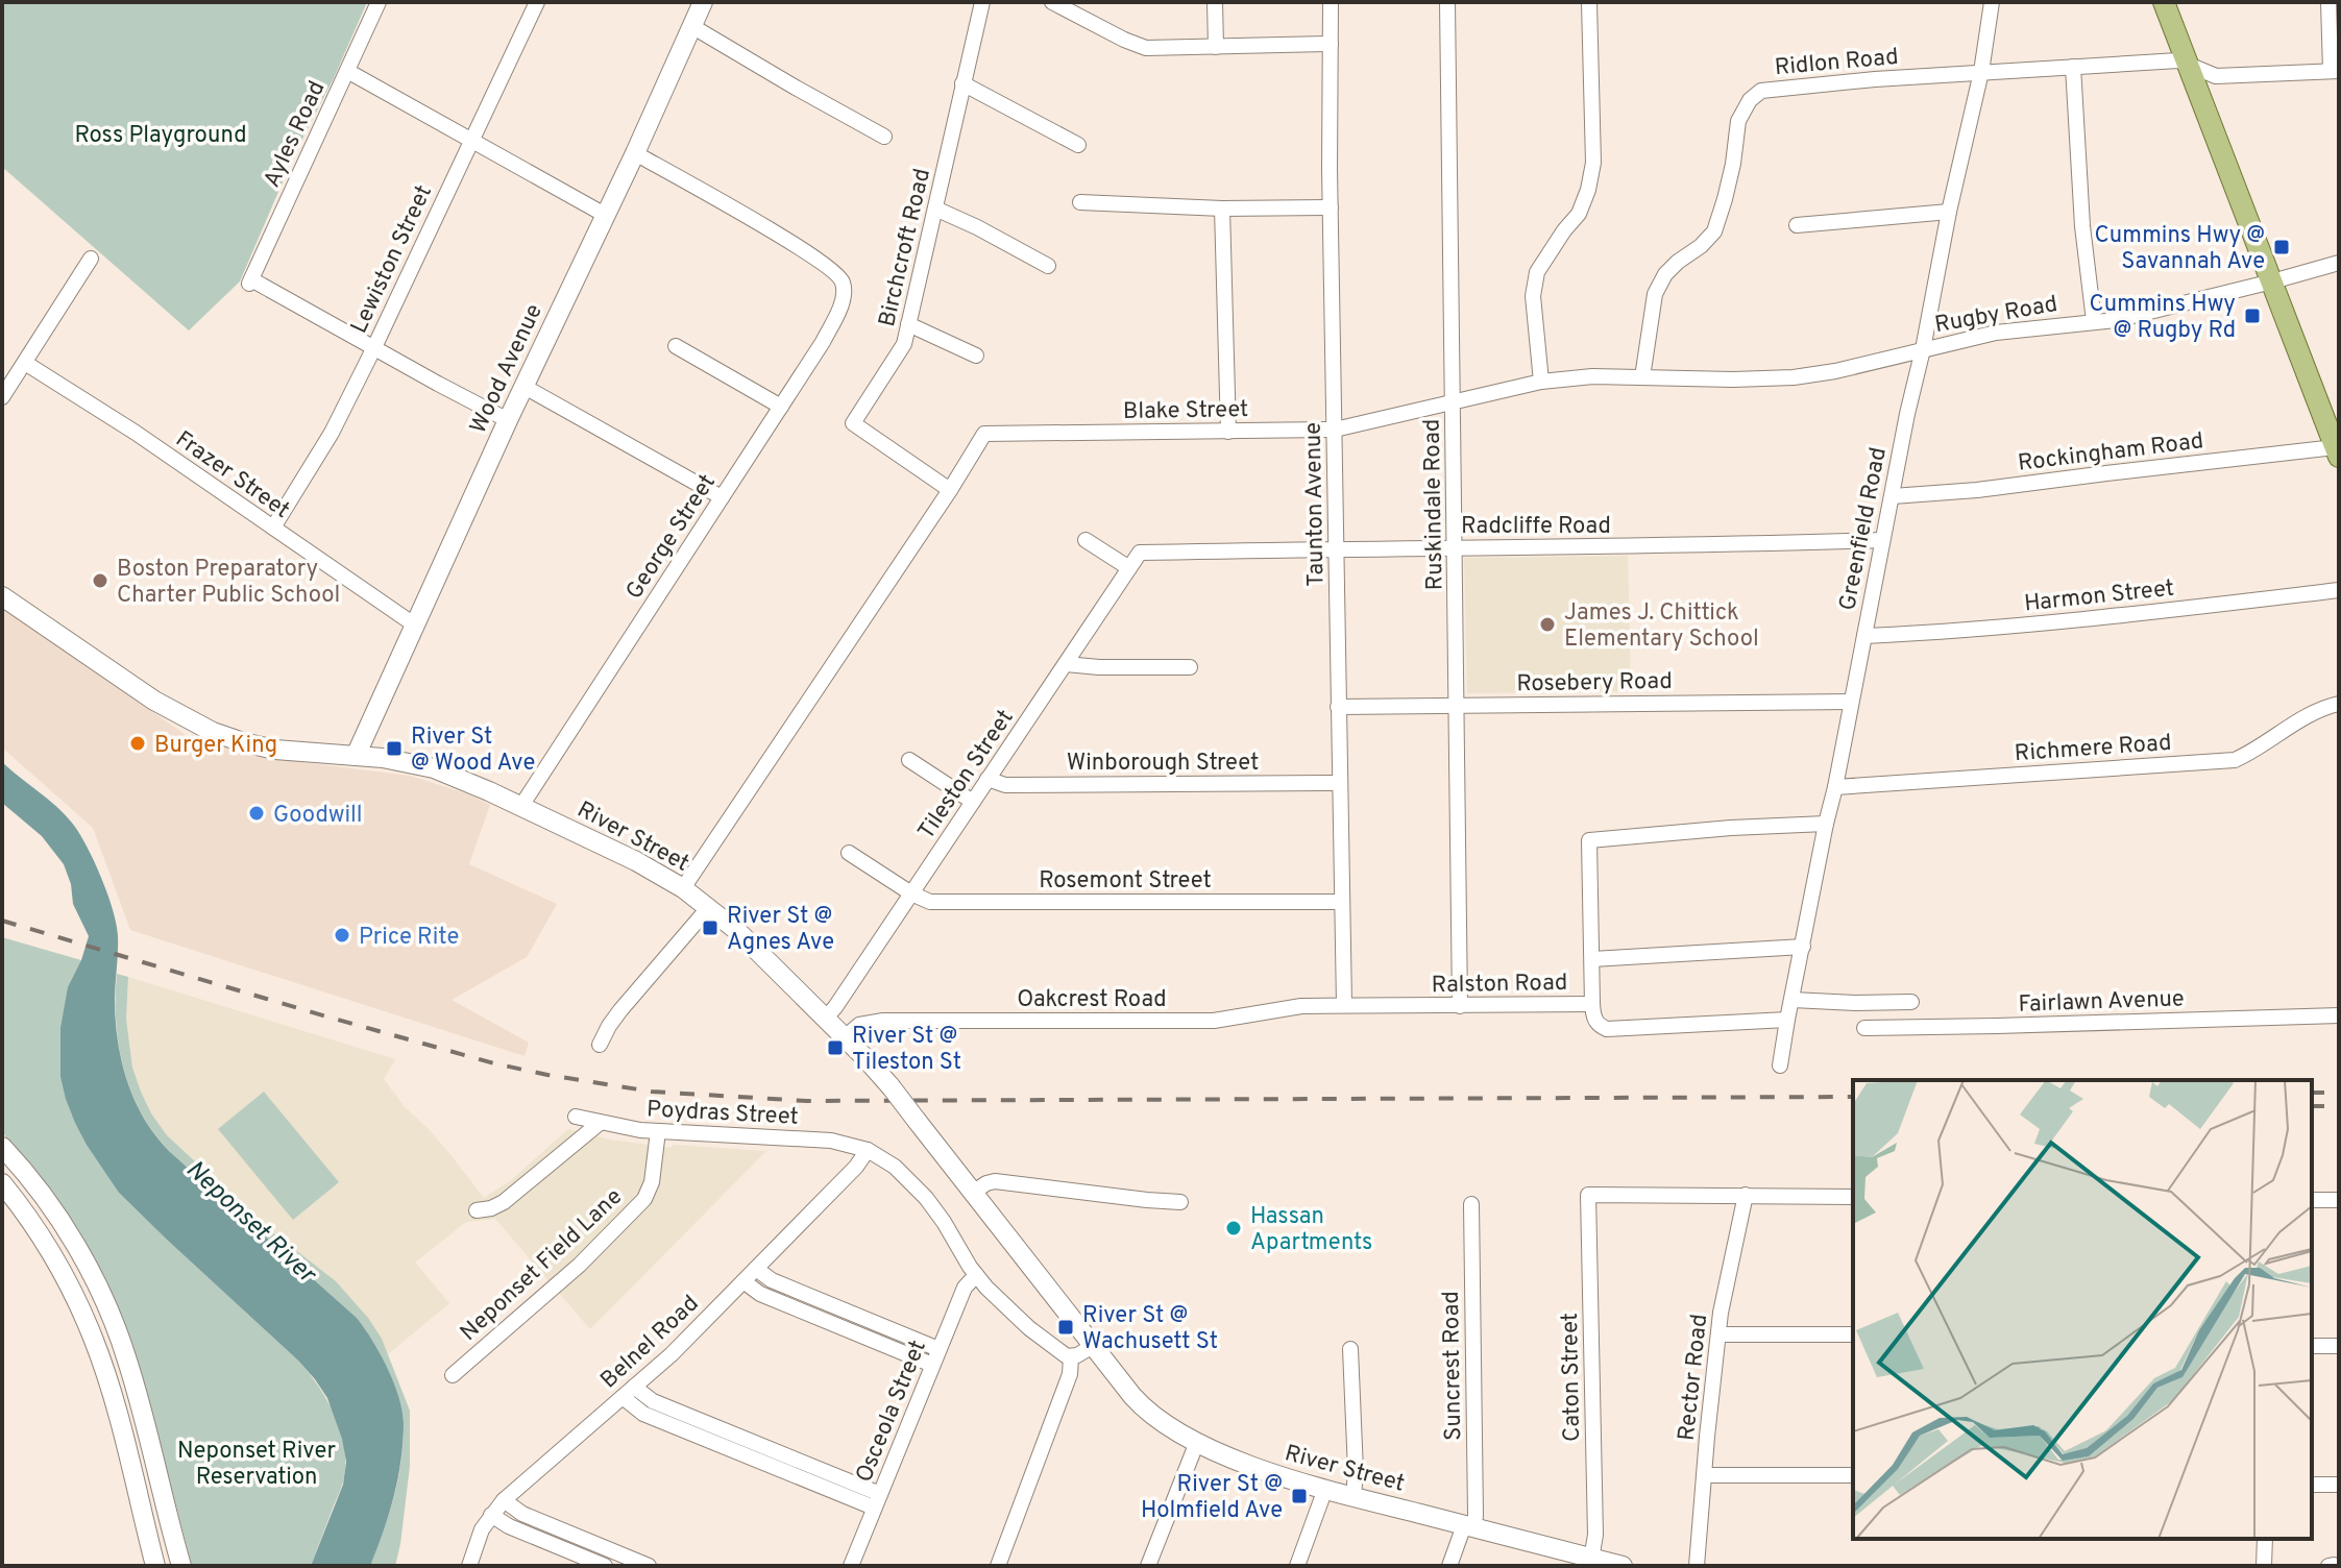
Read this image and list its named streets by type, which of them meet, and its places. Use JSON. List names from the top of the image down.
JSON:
{
  "streets": {
    "main road": ["Wood Avenue", "River Street"],
    "street": [
      "Ridlon Road",
      "Ayles Road",
      "Birchcroft Road",
      "Lewiston Street",
      "Rugby Road",
      "Blake Street",
      "Rockingham Road",
      "Frazer Street",
      "Taunton Avenue",
      "Ruskindale Road",
      "Radcliffe Road",
      "Greenfield Road",
      "George Street",
      "Harmon Street",
      "Rosebery Road",
      "Richmere Road",
      "Winborough Street",
      "Tileston Street",
      "Rosemont Street",
      "Ralston Road",
      "Oakcrest Road",
      "Fairlawn Avenue",
      "Poydras Street",
      "Neponset Field Lane",
      "Belnel Road",
      "Suncrest Road",
      "Caton Street",
      "Rector Road",
      "Osceola Street"
    ]
  },
  "crossings": [
    ["Ridlon Road", "Blake Street"],
    ["Ridlon Road", "Greenfield Road"],
    ["Ayles Road", "Lewiston Street"],
    ["Birchcroft Road", "Blake Street"],
    ["Lewiston Street", "Frazer Street"],
    ["Rugby Road", "Blake Street"],
    ["Rugby Road", "Greenfield Road"],
    ["Wood Avenue", "Frazer Street"],
    ["Wood Avenue", "George Street"],
    ["Wood Avenue", "River Street"],
    ["Blake Street", "Taunton Avenue"],
    ["Blake Street", "Ruskindale Road"],
    ["Blake Street", "Greenfield Road"],
    ["Blake Street", "River Street"],
    ["Rockingham Road", "Greenfield Road"],
    ["Taunton Avenue", "Radcliffe Road"],
    ["Taunton Avenue", "Rosebery Road"],
    ["Taunton Avenue", "Winborough Street"],
    ["Taunton Avenue", "Rosemont Street"],
    ["Taunton Avenue", "Ralston Road"],
    ["Taunton Avenue", "Oakcrest Road"],
    ["Ruskindale Road", "Radcliffe Road"],
    ["Ruskindale Road", "Rosebery Road"],
    ["Ruskindale Road", "Ralston Road"],
    ["Radcliffe Road", "Greenfield Road"],
    ["Radcliffe Road", "Tileston Street"],
    ["Greenfield Road", "Harmon Street"],
    ["Greenfield Road", "Rosebery Road"],
    ["Greenfield Road", "Richmere Road"],
    ["Greenfield Road", "Ralston Road"],
    ["George Street", "River Street"],
    ["Winborough Street", "Tileston Street"],
    ["Tileston Street", "River Street"],
    ["Tileston Street", "Rosemont Street"],
    ["River Street", "Oakcrest Road"],
    ["River Street", "Suncrest Road"],
    ["River Street", "Caton Street"],
    ["Ralston Road", "Oakcrest Road"],
    ["Poydras Street", "Neponset Field Lane"],
    ["Poydras Street", "Belnel Road"],
    ["Caton Street", "Rector Road"]
  ],
  "water": ["Neponset River"],
  "parks": ["Ross Playground", "Neponset River Reservation"],
  "places": {
    "transit": [
      "Cummins Hwy @ Savannah Ave",
      "Cummins Hwy @ Rugby Rd",
      "River St @ Wood Ave",
      "River St @ Agnes Ave",
      "River St @ Tileston St",
      "River St @ Wachusett St",
      "River St @ Holmfield Ave"
    ],
    "other": [
      "Boston Preparatory Charter Public School",
      "James J. Chittick Elementary School",
      "Burger King",
      "Goodwill",
      "Price Rite",
      "Hassan Apartments"
    ]
  }
}
